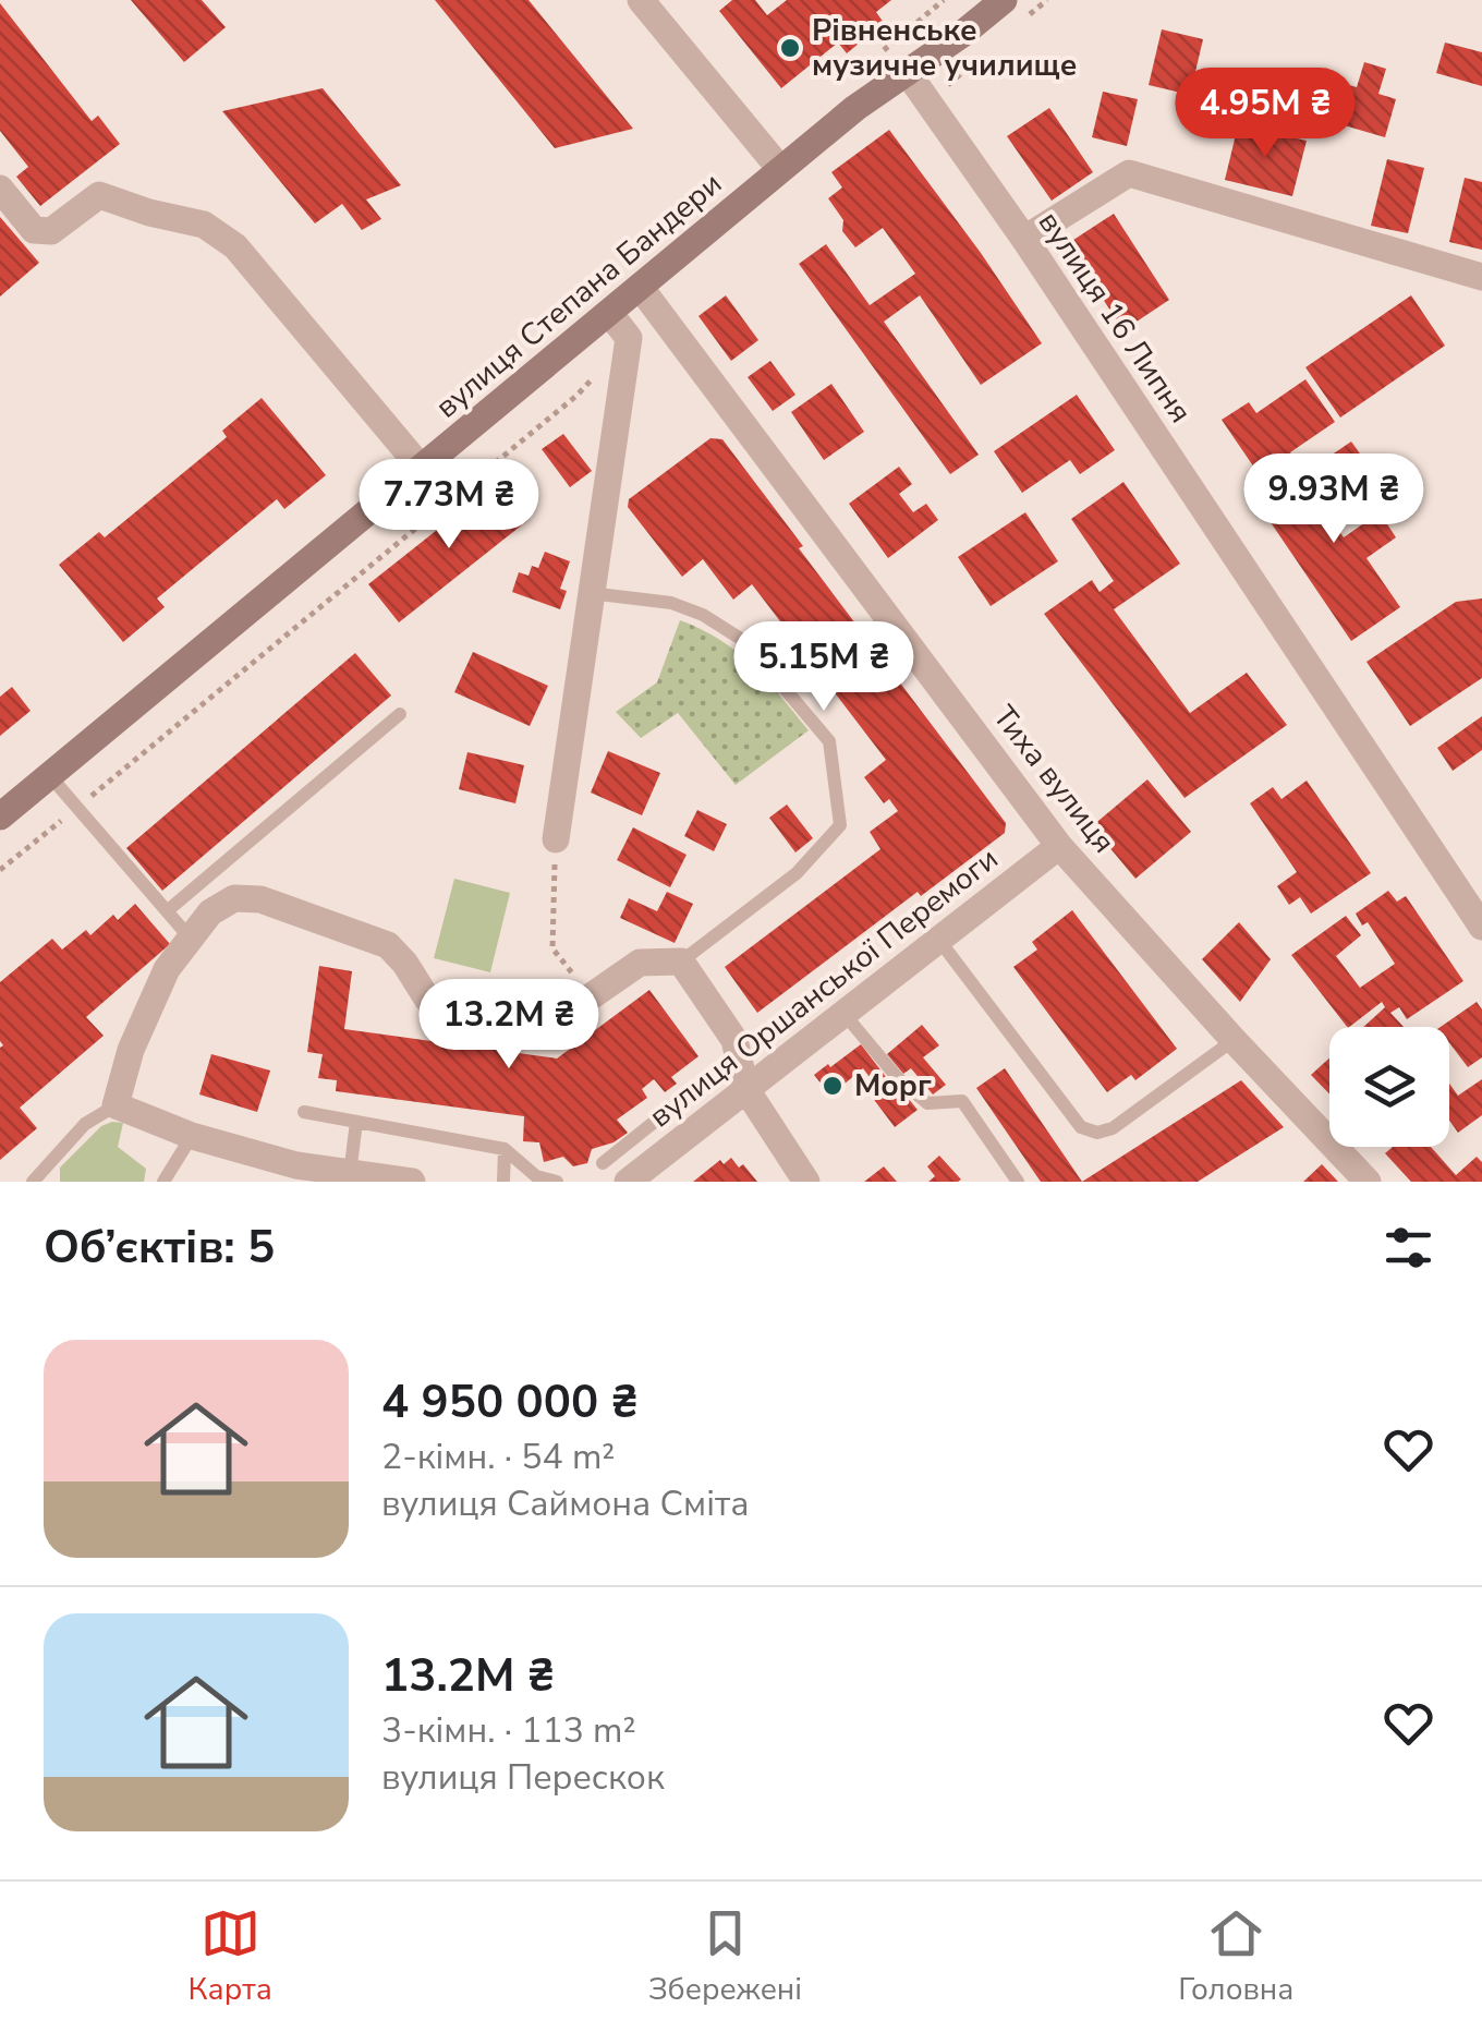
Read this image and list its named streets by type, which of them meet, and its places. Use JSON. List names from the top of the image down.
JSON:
{
  "streets": {
    "main road": ["вулиця Степана Бандери"],
    "street": ["вулиця 16 Липня", "Тиха вулиця", "вулиця Оршанської Перемоги"]
  },
  "crossings": [
    ["вулиця Степана Бандери", "вулиця 16 Липня"],
    ["вулиця Степана Бандери", "Тиха вулиця"],
    ["Тиха вулиця", "вулиця Оршанської Перемоги"]
  ],
  "places": ["Рівненське музичне училище", "Морг"],
  "page": {
    "price": [
      "4.95M ₴",
      "9.93M ₴",
      "7.73M ₴",
      "5.15M ₴",
      "13.2M ₴"
    ],
    "heading": "Об’єктів: 5",
    "list": [
      {
        "name": "4 950 000 ₴",
        "note": "2-кімн. · 54 m² · вулиця Саймона Сміта"
      },
      {
        "name": "13.2M ₴",
        "note": "3-кімн. · 113 m² · вулиця Перескок"
      }
    ],
    "tabs": ["Карта", "Збережені", "Головна"]
  }
}
